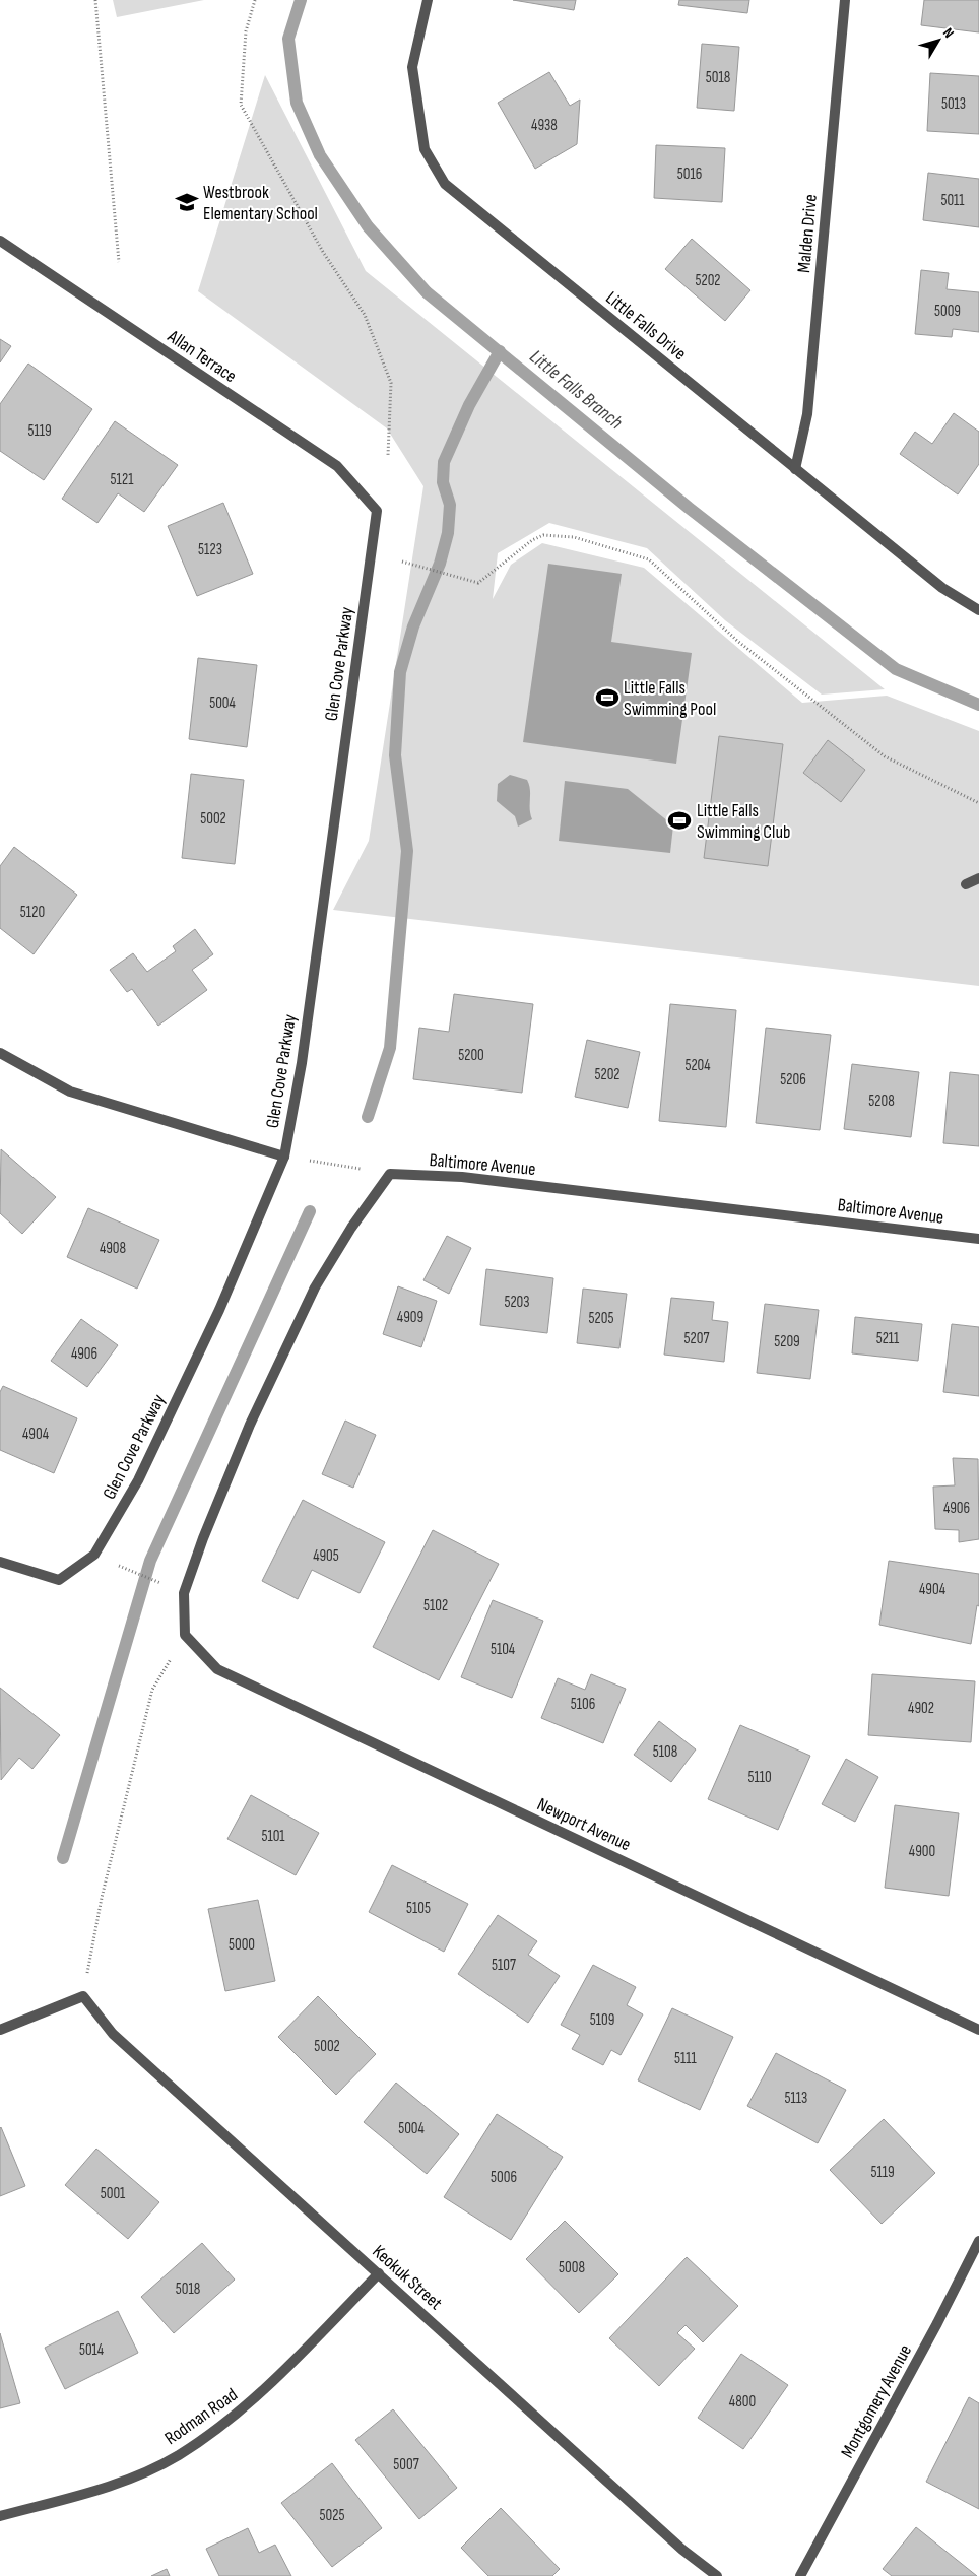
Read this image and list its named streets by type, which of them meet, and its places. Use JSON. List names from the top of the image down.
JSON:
{
  "streets": {
    "street": [
      "Malden Drive",
      "Little Falls Drive",
      "Allan Terrace",
      "Glen Cove Parkway",
      "Baltimore Avenue",
      "Newport Avenue",
      "Keokuk Street",
      "Montgomery Avenue",
      "Rodman Road"
    ]
  },
  "crossings": [
    ["Malden Drive", "Little Falls Drive"],
    ["Allan Terrace", "Glen Cove Parkway"],
    ["Keokuk Street", "Rodman Road"]
  ],
  "water": ["Little Falls Branch"],
  "places": {
    "school or university": ["Westbrook Elementary School"],
    "sports": ["Little Falls Swimming Pool", "Little Falls Swimming Club"]
  },
  "house_numbers": [
    "5018",
    "5013",
    "4938",
    "5016",
    "5011",
    "5202",
    "5009",
    "5119",
    "5121",
    "5123",
    "5004",
    "5002",
    "5120",
    "5200",
    "5204",
    "5202",
    "5206",
    "5208",
    "4908",
    "5203",
    "4909",
    "5205",
    "5207",
    "5211",
    "5209",
    "4906",
    "4904",
    "4906",
    "4905",
    "4904",
    "5102",
    "5104",
    "5106",
    "4902",
    "5108",
    "5110",
    "5101",
    "4900",
    "5105",
    "5000",
    "5107",
    "5109",
    "5002",
    "5111",
    "5113",
    "5004",
    "5119",
    "5006",
    "5001",
    "5008",
    "5018",
    "5014",
    "4800",
    "5007",
    "5025"
  ],
  "north": "top right"
}
